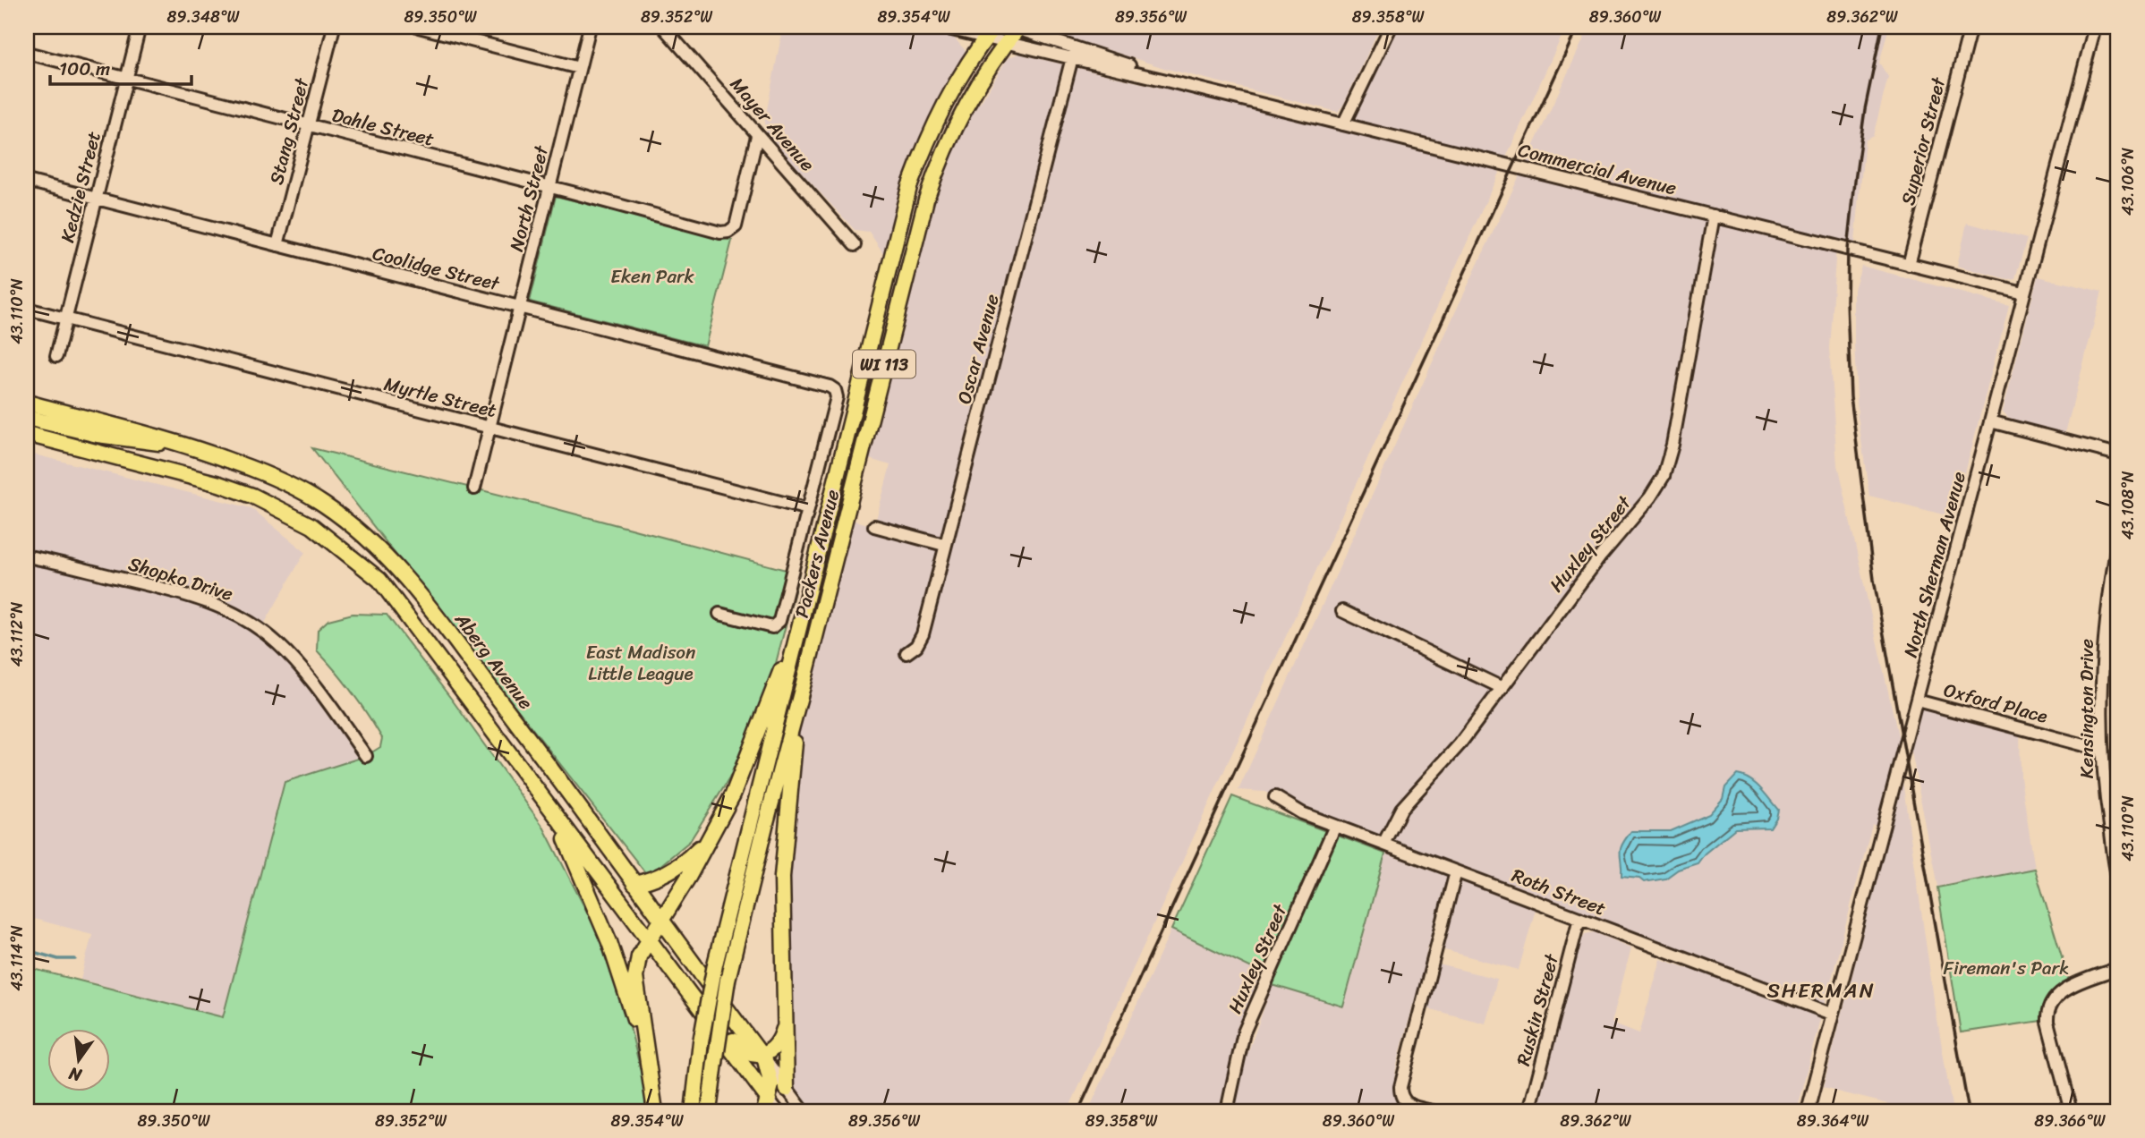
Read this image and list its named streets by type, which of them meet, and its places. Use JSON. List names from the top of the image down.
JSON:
{
  "streets": {
    "main road": ["WI 113", "Packers Avenue", "Aberg Avenue"],
    "street": [
      "Mayer Avenue",
      "Dahle Street",
      "Stang Street",
      "Superior Street",
      "Commercial Avenue",
      "Kedzie Street",
      "North Street",
      "Coolidge Street",
      "Oscar Avenue",
      "Myrtle Street",
      "Huxley Street",
      "North Sherman Avenue",
      "Shopko Drive",
      "Oxford Place",
      "Kensington Drive",
      "Roth Street",
      "Ruskin Street"
    ]
  },
  "crossings": [
    ["Mayer Avenue", "Dahle Street"],
    ["Dahle Street", "Stang Street"],
    ["Dahle Street", "Kedzie Street"],
    ["Dahle Street", "North Street"],
    ["Stang Street", "Coolidge Street"],
    ["Superior Street", "Commercial Avenue"],
    ["Commercial Avenue", "Oscar Avenue"],
    ["Commercial Avenue", "Huxley Street"],
    ["Commercial Avenue", "Packers Avenue"],
    ["Commercial Avenue", "North Sherman Avenue"],
    ["Kedzie Street", "Coolidge Street"],
    ["Kedzie Street", "Myrtle Street"],
    ["North Street", "Coolidge Street"],
    ["North Street", "Myrtle Street"],
    ["Coolidge Street", "Myrtle Street"],
    ["Huxley Street", "Roth Street"],
    ["North Sherman Avenue", "Oxford Place"],
    ["North Sherman Avenue", "Roth Street"],
    ["Oxford Place", "Kensington Drive"],
    ["Roth Street", "Ruskin Street"]
  ],
  "districts": ["SHERMAN"],
  "parks": ["Eken Park", "East Madison Little League", "Fireman's Park"],
  "scale_bar": "100 m",
  "north": "bottom",
  "coordinates": [
    "89.348°W",
    "89.350°W",
    "89.352°W",
    "89.354°W",
    "89.356°W",
    "89.358°W",
    "89.360°W",
    "89.362°W",
    "43.106°N",
    "43.110°N",
    "43.108°N",
    "43.112°N",
    "43.114°N",
    "89.364°W",
    "89.366°W"
  ]
}
